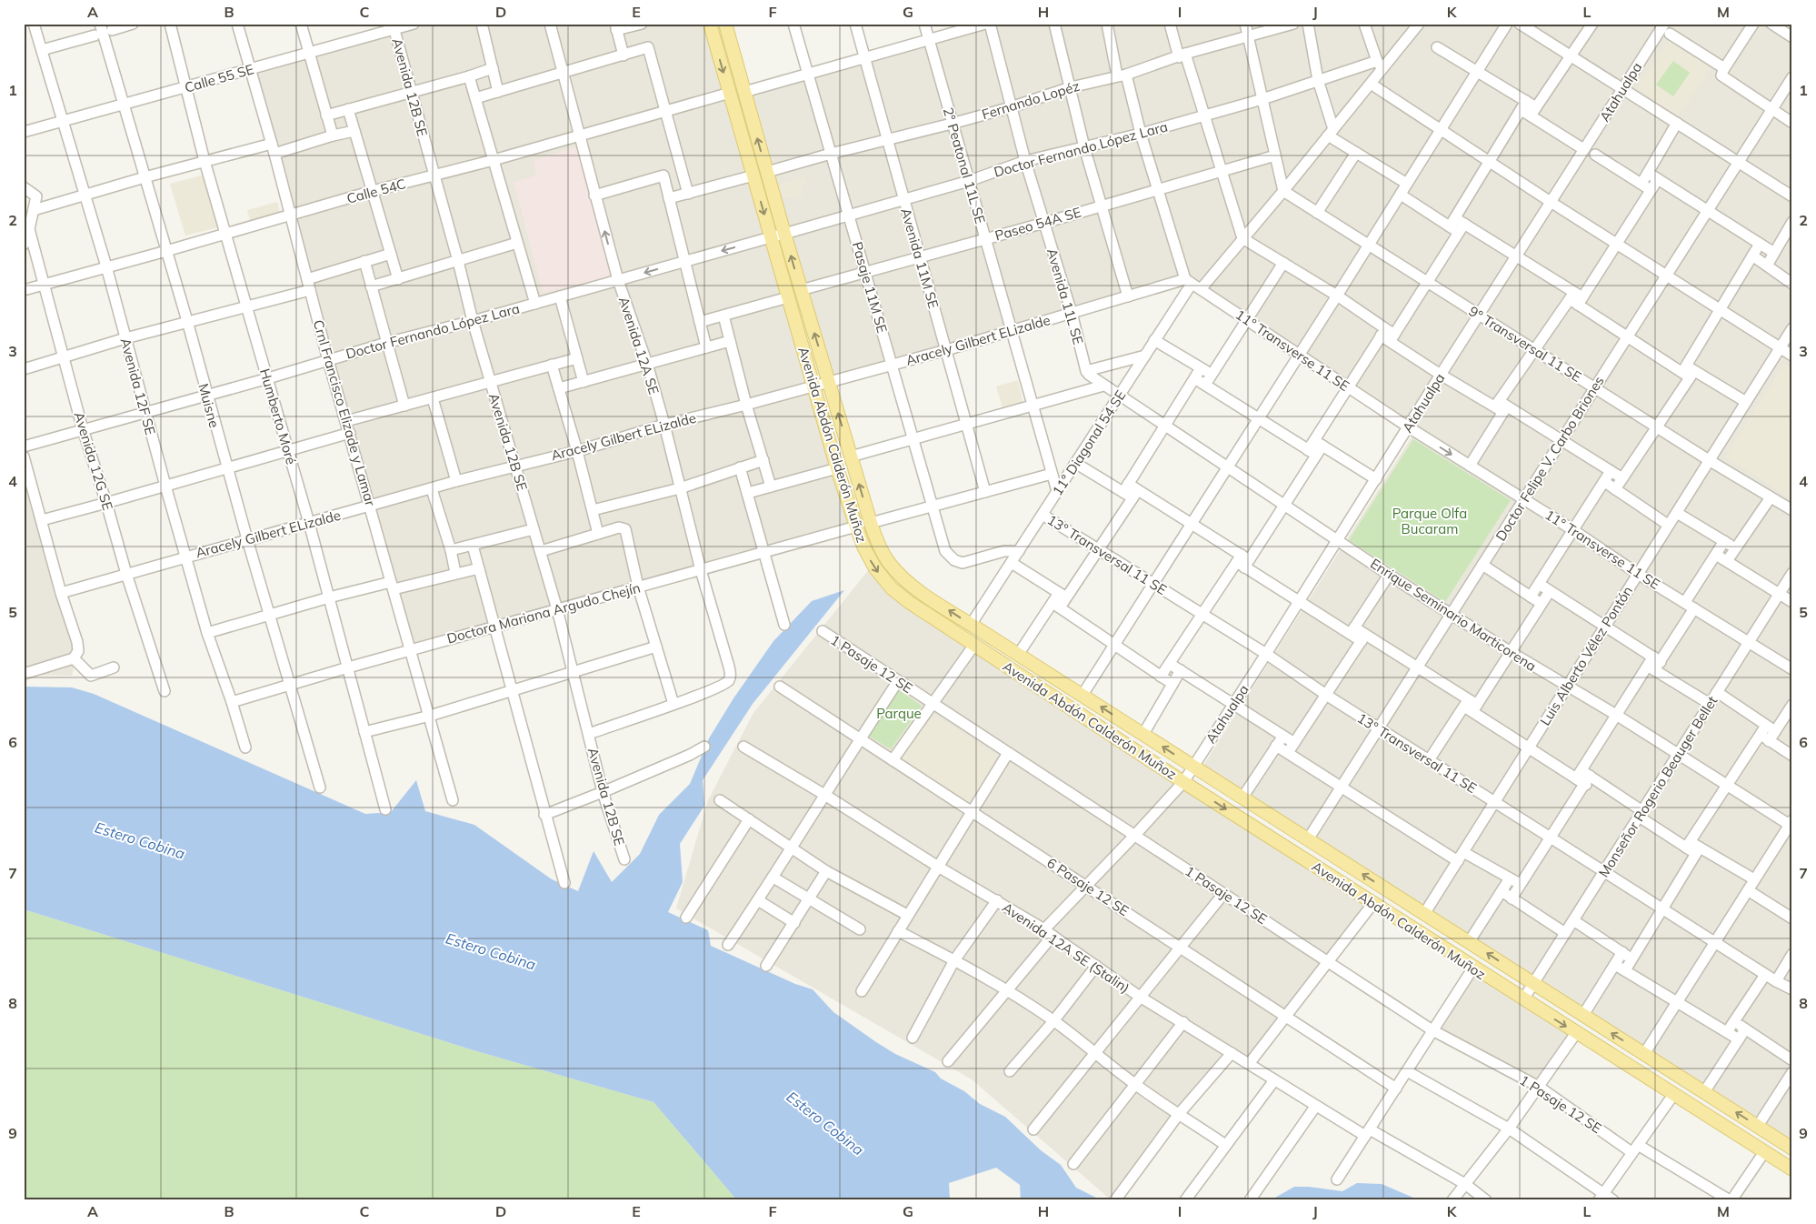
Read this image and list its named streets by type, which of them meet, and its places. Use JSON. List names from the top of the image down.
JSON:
{
  "streets": {
    "main road": ["Avenida Abdón Calderón Muñoz"],
    "street": [
      "Calle 55 SE",
      "Avenida 12B SE",
      "Atahualpa",
      "Fernando Lopéz",
      "Doctor Fernando López Lara",
      "2° Peatonal 11L SE",
      "Calle 54C",
      "Paseo 54A SE",
      "Avenida 11M SE",
      "Pasaje 11M SE",
      "Avenida 11L SE",
      "Aracely Gilbert ELizalde",
      "9° Transversal 11 SE",
      "Avenida 12A SE",
      "11° Transverse 11 SE",
      "Avenida 12F SE",
      "Muisne",
      "Crnl Francisco Elizade y Lamar",
      "Humberto Moré",
      "11° Diagonal 54 SE",
      "Doctor Felipe V. Carbo Briones",
      "Avenida 12G SE",
      "13° Transversal 11 SE",
      "Doctora Mariana Argudo Chejín",
      "Enrique Seminario Marticorena",
      "Luis Alberto Vélez Pontón",
      "1 Pasaje 12 SE",
      "Monseñor Rogerio Beauger Bellet",
      "6 Pasaje 12 SE",
      "Avenida 12A SE (Stalin)"
    ]
  },
  "crossings": [
    ["Calle 55 SE", "Avenida 12B SE"],
    ["Calle 55 SE", "Avenida 12F SE"],
    ["Calle 55 SE", "Muisne"],
    ["Calle 55 SE", "Crnl Francisco Elizade y Lamar"],
    ["Calle 55 SE", "Humberto Moré"],
    ["Avenida 12B SE", "Doctor Fernando López Lara"],
    ["Avenida 12B SE", "Calle 54C"],
    ["Avenida 12B SE", "Aracely Gilbert ELizalde"],
    ["Avenida 12B SE", "Doctora Mariana Argudo Chejín"],
    ["Atahualpa", "9° Transversal 11 SE"],
    ["Atahualpa", "11° Transverse 11 SE"],
    ["Atahualpa", "Avenida Abdón Calderón Muñoz"],
    ["Atahualpa", "13° Transversal 11 SE"],
    ["Atahualpa", "Enrique Seminario Marticorena"],
    ["Atahualpa", "1 Pasaje 12 SE"],
    ["Atahualpa", "6 Pasaje 12 SE"],
    ["Atahualpa", "Avenida 12A SE (Stalin)"],
    ["Fernando Lopéz", "2° Peatonal 11L SE"],
    ["Fernando Lopéz", "Avenida 11M SE"],
    ["Fernando Lopéz", "Pasaje 11M SE"],
    ["Fernando Lopéz", "Avenida 11L SE"],
    ["Fernando Lopéz", "Avenida Abdón Calderón Muñoz"],
    ["Doctor Fernando López Lara", "2° Peatonal 11L SE"],
    ["Doctor Fernando López Lara", "Avenida 11M SE"],
    ["Doctor Fernando López Lara", "Pasaje 11M SE"],
    ["Doctor Fernando López Lara", "Avenida 11L SE"],
    ["Doctor Fernando López Lara", "Avenida 12A SE"],
    ["Doctor Fernando López Lara", "Avenida 12F SE"],
    ["Doctor Fernando López Lara", "Muisne"],
    ["Doctor Fernando López Lara", "Crnl Francisco Elizade y Lamar"],
    ["Doctor Fernando López Lara", "Humberto Moré"],
    ["Doctor Fernando López Lara", "11° Diagonal 54 SE"],
    ["Doctor Fernando López Lara", "Avenida Abdón Calderón Muñoz"],
    ["Doctor Fernando López Lara", "Avenida 12G SE"],
    ["2° Peatonal 11L SE", "Paseo 54A SE"],
    ["2° Peatonal 11L SE", "Aracely Gilbert ELizalde"],
    ["2° Peatonal 11L SE", "11° Diagonal 54 SE"],
    ["Calle 54C", "Avenida 12A SE"],
    ["Calle 54C", "Avenida 12F SE"],
    ["Calle 54C", "Muisne"],
    ["Calle 54C", "Crnl Francisco Elizade y Lamar"],
    ["Calle 54C", "Humberto Moré"],
    ["Calle 54C", "Avenida Abdón Calderón Muñoz"],
    ["Calle 54C", "Avenida 12G SE"],
    ["Paseo 54A SE", "Avenida 11M SE"],
    ["Paseo 54A SE", "Pasaje 11M SE"],
    ["Paseo 54A SE", "Avenida 11L SE"],
    ["Paseo 54A SE", "Avenida Abdón Calderón Muñoz"],
    ["Avenida 11M SE", "Aracely Gilbert ELizalde"],
    ["Pasaje 11M SE", "Aracely Gilbert ELizalde"],
    ["Pasaje 11M SE", "11° Diagonal 54 SE"],
    ["Avenida 11L SE", "Aracely Gilbert ELizalde"],
    ["Aracely Gilbert ELizalde", "Avenida 12A SE"],
    ["Aracely Gilbert ELizalde", "11° Transverse 11 SE"],
    ["Aracely Gilbert ELizalde", "Avenida 12F SE"],
    ["Aracely Gilbert ELizalde", "Muisne"],
    ["Aracely Gilbert ELizalde", "Crnl Francisco Elizade y Lamar"],
    ["Aracely Gilbert ELizalde", "Humberto Moré"],
    ["Aracely Gilbert ELizalde", "11° Diagonal 54 SE"],
    ["Aracely Gilbert ELizalde", "Avenida Abdón Calderón Muñoz"],
    ["Aracely Gilbert ELizalde", "Avenida 12G SE"],
    ["9° Transversal 11 SE", "11° Diagonal 54 SE"],
    ["9° Transversal 11 SE", "Doctor Felipe V. Carbo Briones"],
    ["9° Transversal 11 SE", "Luis Alberto Vélez Pontón"],
    ["Avenida 12A SE", "Doctora Mariana Argudo Chejín"],
    ["11° Transverse 11 SE", "11° Diagonal 54 SE"],
    ["11° Transverse 11 SE", "Doctor Felipe V. Carbo Briones"],
    ["11° Transverse 11 SE", "Luis Alberto Vélez Pontón"],
    ["11° Transverse 11 SE", "Monseñor Rogerio Beauger Bellet"],
    ["Avenida 12F SE", "Doctora Mariana Argudo Chejín"],
    ["Muisne", "Doctora Mariana Argudo Chejín"],
    ["Crnl Francisco Elizade y Lamar", "Doctora Mariana Argudo Chejín"],
    ["Humberto Moré", "Doctora Mariana Argudo Chejín"],
    ["11° Diagonal 54 SE", "Avenida Abdón Calderón Muñoz"],
    ["11° Diagonal 54 SE", "13° Transversal 11 SE"],
    ["11° Diagonal 54 SE", "Enrique Seminario Marticorena"],
    ["Avenida Abdón Calderón Muñoz", "Doctor Felipe V. Carbo Briones"],
    ["Avenida Abdón Calderón Muñoz", "Doctora Mariana Argudo Chejín"],
    ["Avenida Abdón Calderón Muñoz", "Luis Alberto Vélez Pontón"],
    ["Avenida Abdón Calderón Muñoz", "Monseñor Rogerio Beauger Bellet"],
    ["Doctor Felipe V. Carbo Briones", "13° Transversal 11 SE"],
    ["Doctor Felipe V. Carbo Briones", "Enrique Seminario Marticorena"],
    ["13° Transversal 11 SE", "Luis Alberto Vélez Pontón"],
    ["13° Transversal 11 SE", "Monseñor Rogerio Beauger Bellet"],
    ["Enrique Seminario Marticorena", "Luis Alberto Vélez Pontón"],
    ["Enrique Seminario Marticorena", "Monseñor Rogerio Beauger Bellet"]
  ],
  "water": ["Estero Cobina"],
  "parks": ["Parque Olfa Bucaram", "Parque"],
  "grid": {
    "columns": [
      "A",
      "B",
      "C",
      "D",
      "E",
      "F",
      "G",
      "H",
      "I",
      "J",
      "K",
      "L",
      "M"
    ],
    "rows": [
      "1",
      "2",
      "3",
      "4",
      "5",
      "6",
      "7",
      "8",
      "9"
    ]
  }
}
